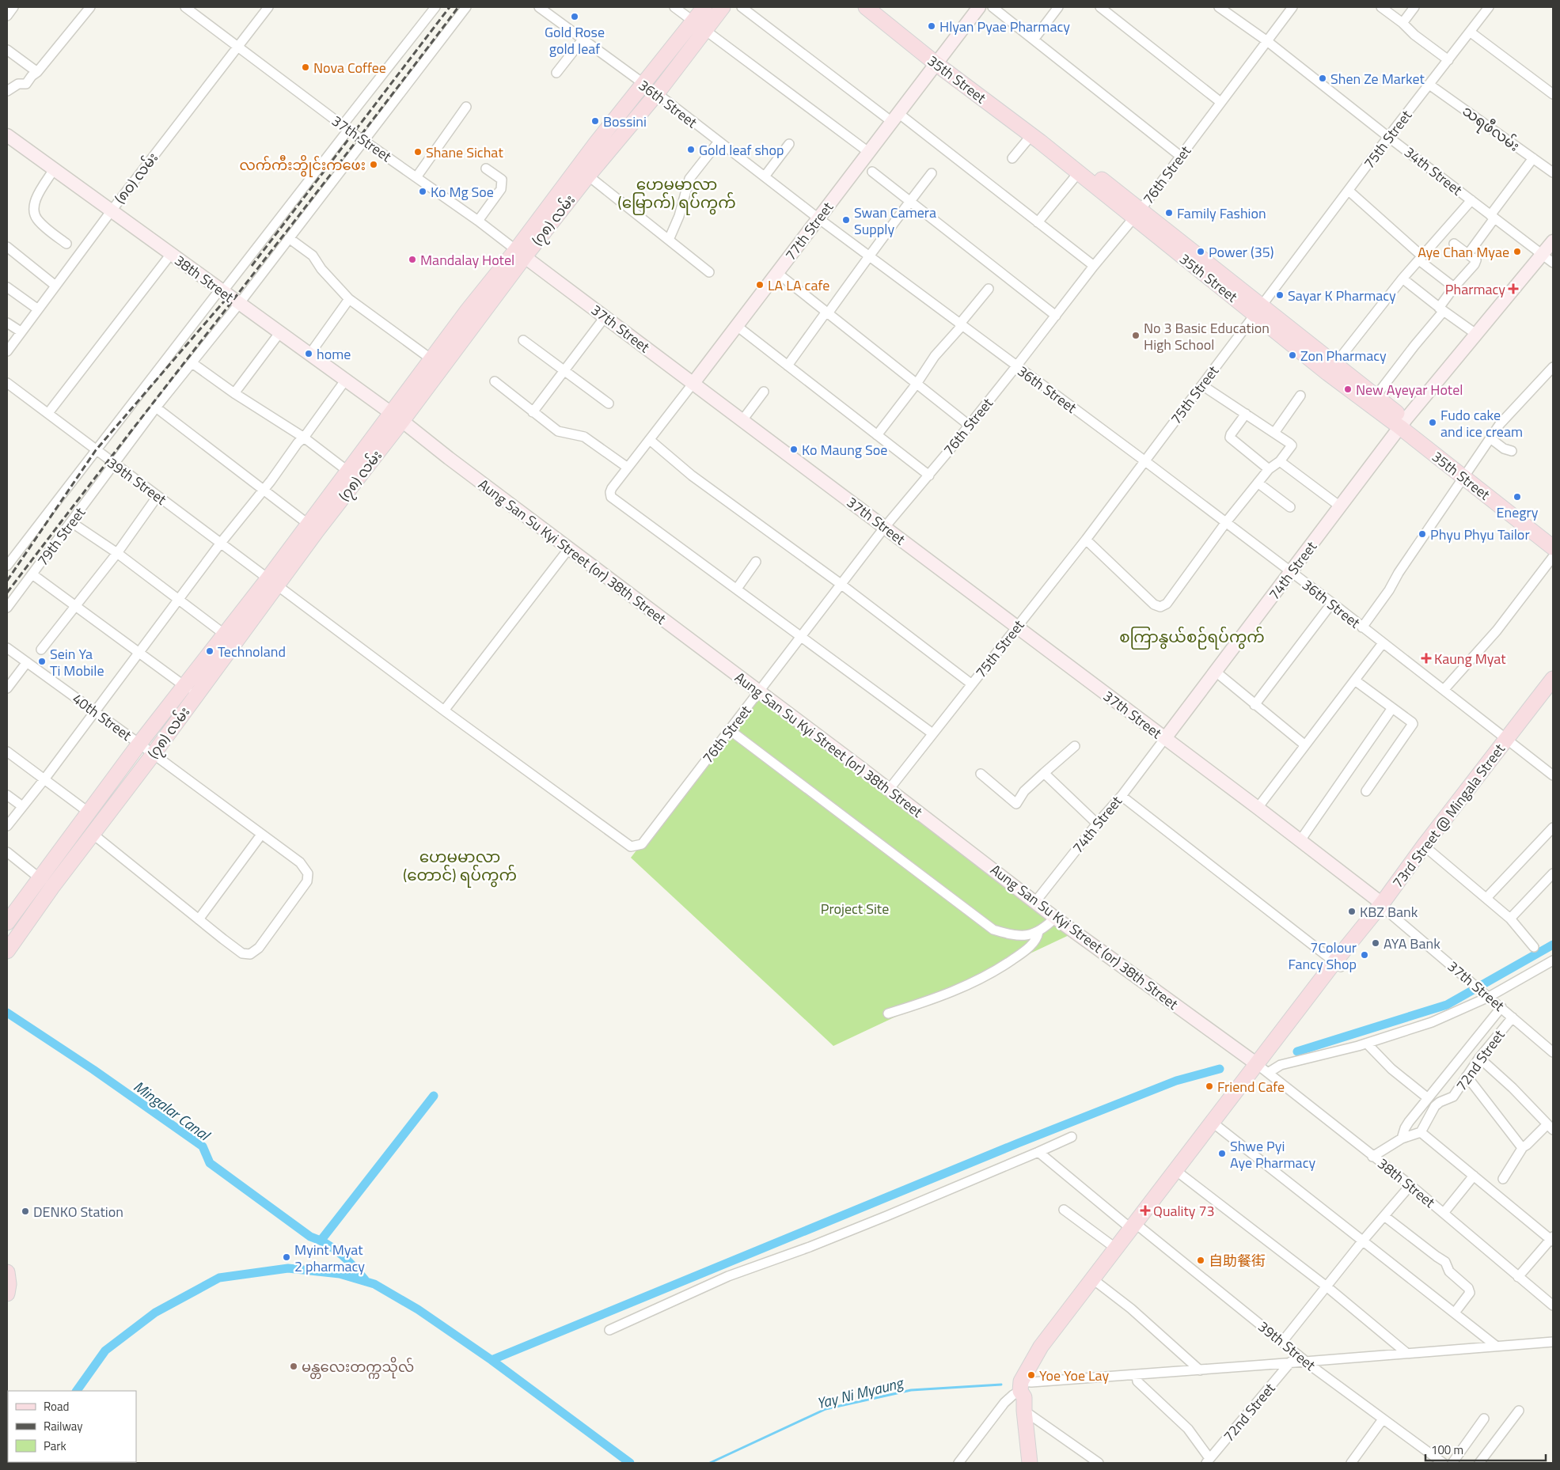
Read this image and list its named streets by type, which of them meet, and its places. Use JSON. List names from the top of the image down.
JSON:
{
  "streets": {
    "main road": ["35th Street", "(၇၈) လမ်း", "73rd Street @ Mingala Street"],
    "street": [
      "36th Street",
      "သရဖီလမ်း",
      "37th Street",
      "75th Street",
      "34th Street",
      "76th Street",
      "(၈၀) လမ်း",
      "77th Street",
      "38th Street",
      "39th Street",
      "79th Street",
      "Aung San Su Kyi Street (or) 38th Street",
      "74th Street",
      "40th Street",
      "72nd Street"
    ]
  },
  "crossings": [
    ["35th Street", "75th Street"],
    ["35th Street", "76th Street"],
    ["35th Street", "77th Street"],
    ["35th Street", "74th Street"],
    ["36th Street", "75th Street"],
    ["36th Street", "76th Street"],
    ["36th Street", "(၇၈) လမ်း"],
    ["36th Street", "77th Street"],
    ["36th Street", "74th Street"],
    ["36th Street", "73rd Street @ Mingala Street"],
    ["သရဖီလမ်း", "75th Street"],
    ["37th Street", "75th Street"],
    ["37th Street", "76th Street"],
    ["37th Street", "(၈၀) လမ်း"],
    ["37th Street", "(၇၈) လမ်း"],
    ["37th Street", "77th Street"],
    ["37th Street", "79th Street"],
    ["37th Street", "74th Street"],
    ["37th Street", "73rd Street @ Mingala Street"],
    ["37th Street", "72nd Street"],
    ["75th Street", "34th Street"],
    ["75th Street", "Aung San Su Kyi Street (or) 38th Street"],
    ["34th Street", "76th Street"],
    ["34th Street", "74th Street"],
    ["76th Street", "39th Street"],
    ["76th Street", "Aung San Su Kyi Street (or) 38th Street"],
    ["(၈၀) လမ်း", "38th Street"],
    ["(၇၈) လမ်း", "38th Street"],
    ["(၇၈) လမ်း", "39th Street"],
    ["(၇၈) လမ်း", "Aung San Su Kyi Street (or) 38th Street"],
    ["(၇၈) လမ်း", "40th Street"],
    ["38th Street", "79th Street"],
    ["38th Street", "Aung San Su Kyi Street (or) 38th Street"],
    ["38th Street", "73rd Street @ Mingala Street"],
    ["39th Street", "79th Street"],
    ["39th Street", "73rd Street @ Mingala Street"],
    ["Aung San Su Kyi Street (or) 38th Street", "74th Street"],
    ["Aung San Su Kyi Street (or) 38th Street", "73rd Street @ Mingala Street"]
  ],
  "districts": ["ဟေမမာလာ (မြောက်) ရပ်ကွက်", "စကြာနွယ်စဉ်ရပ်ကွက်", "ဟေမမာလာ (တောင်) ရပ်ကွက်"],
  "water": ["Mingalar Canal", "Yay Ni Myaung"],
  "parks": ["Project Site"],
  "places": {
    "other": [
      "Gold Rose gold leaf",
      "Hlyan Pyae Pharmacy",
      "Nova Coffee",
      "Shen Ze Market",
      "Bossini",
      "Gold leaf shop",
      "Shane Sichat",
      "လက်ကီးဘွိုင်းကဖေး",
      "Ko Mg Soe",
      "Family Fashion",
      "Swan Camera Supply",
      "Power (35)",
      "Aye Chan Myae",
      "Mandalay Hotel",
      "LA LA cafe",
      "Sayar K Pharmacy",
      "No 3 Basic Education High School",
      "home",
      "Zon Pharmacy",
      "New Ayeyar Hotel",
      "Fudo cake and ice cream",
      "Ko Maung Soe",
      "Enegry",
      "Phyu Phyu Tailor",
      "Technoland",
      "Sein Ya Ti Mobile",
      "KBZ Bank",
      "AYA Bank",
      "7Colour Fancy Shop",
      "Friend Cafe",
      "Shwe Pyi Aye Pharmacy",
      "DENKO Station",
      "Myint Myat 2 pharmacy",
      "自助餐街",
      "မန္တလေးတက္ကသိုလ်",
      "Yoe Yoe Lay"
    ],
    "health": ["Pharmacy", "Kaung Myat", "Quality 73"]
  },
  "legend": ["Road", "Railway", "Park"],
  "scale_bar": "100 m"
}
